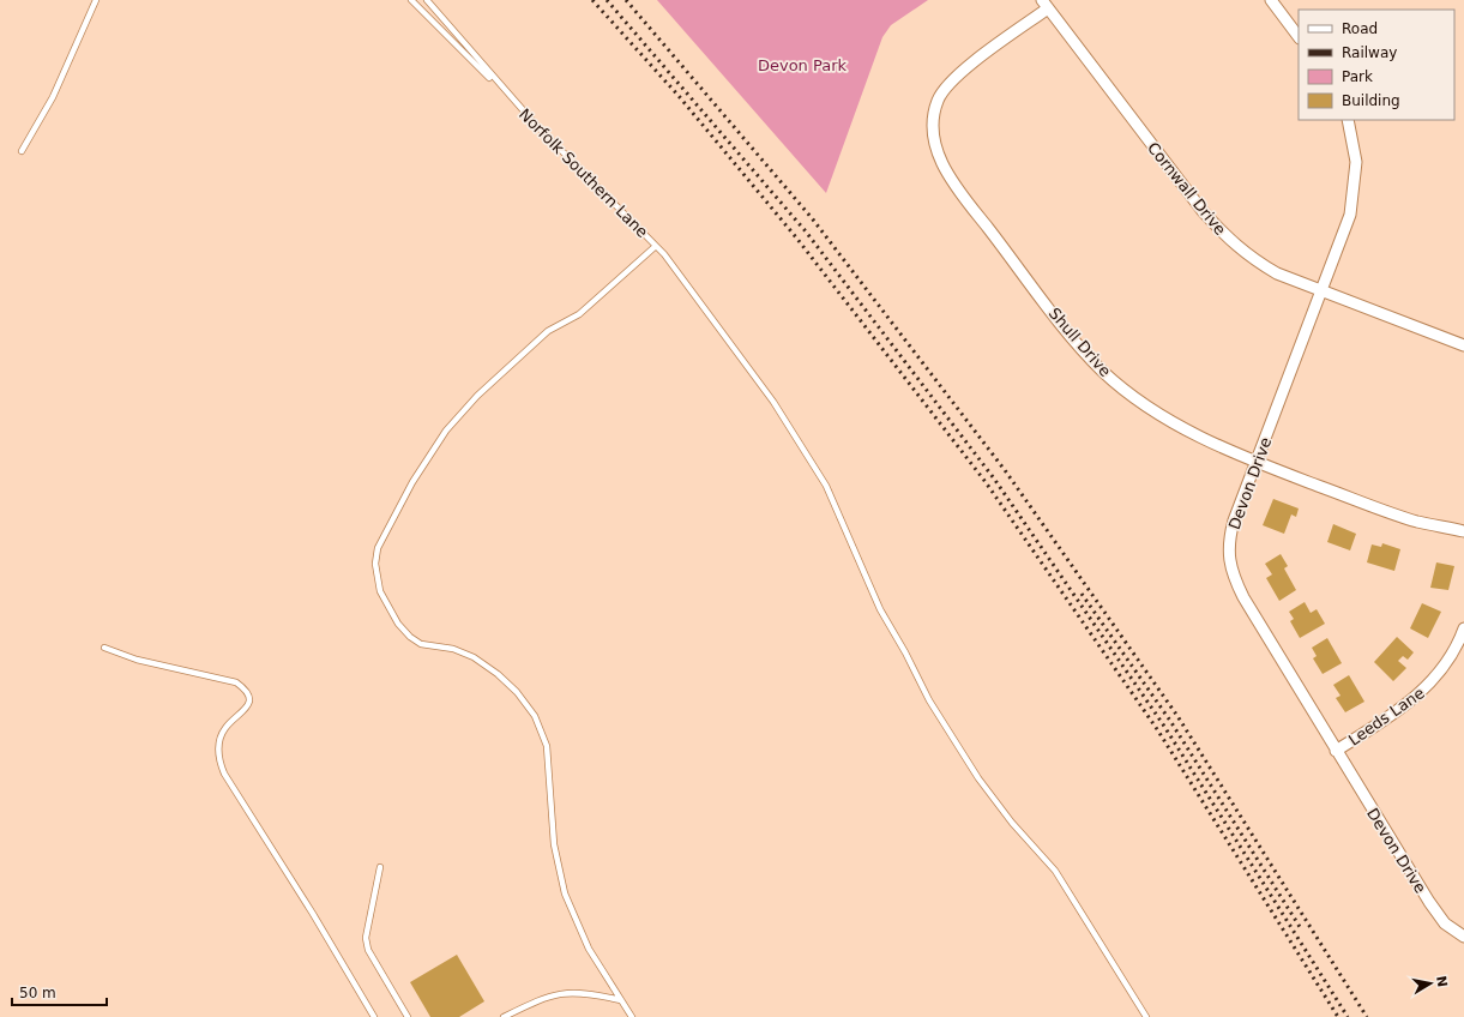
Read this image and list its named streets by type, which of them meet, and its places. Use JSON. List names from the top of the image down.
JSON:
{
  "streets": {
    "street": [
      "Cornwall Drive",
      "Shull Drive",
      "Devon Drive",
      "Leeds Lane"
    ],
    "lane": ["Norfolk Southern Lane"]
  },
  "crossings": [
    ["Cornwall Drive", "Shull Drive"],
    ["Cornwall Drive", "Devon Drive"],
    ["Shull Drive", "Devon Drive"],
    ["Devon Drive", "Leeds Lane"]
  ],
  "parks": ["Devon Park"],
  "legend": [
    "Road",
    "Railway",
    "Park",
    "Building"
  ],
  "scale_bar": "50 m",
  "north": "right"
}
